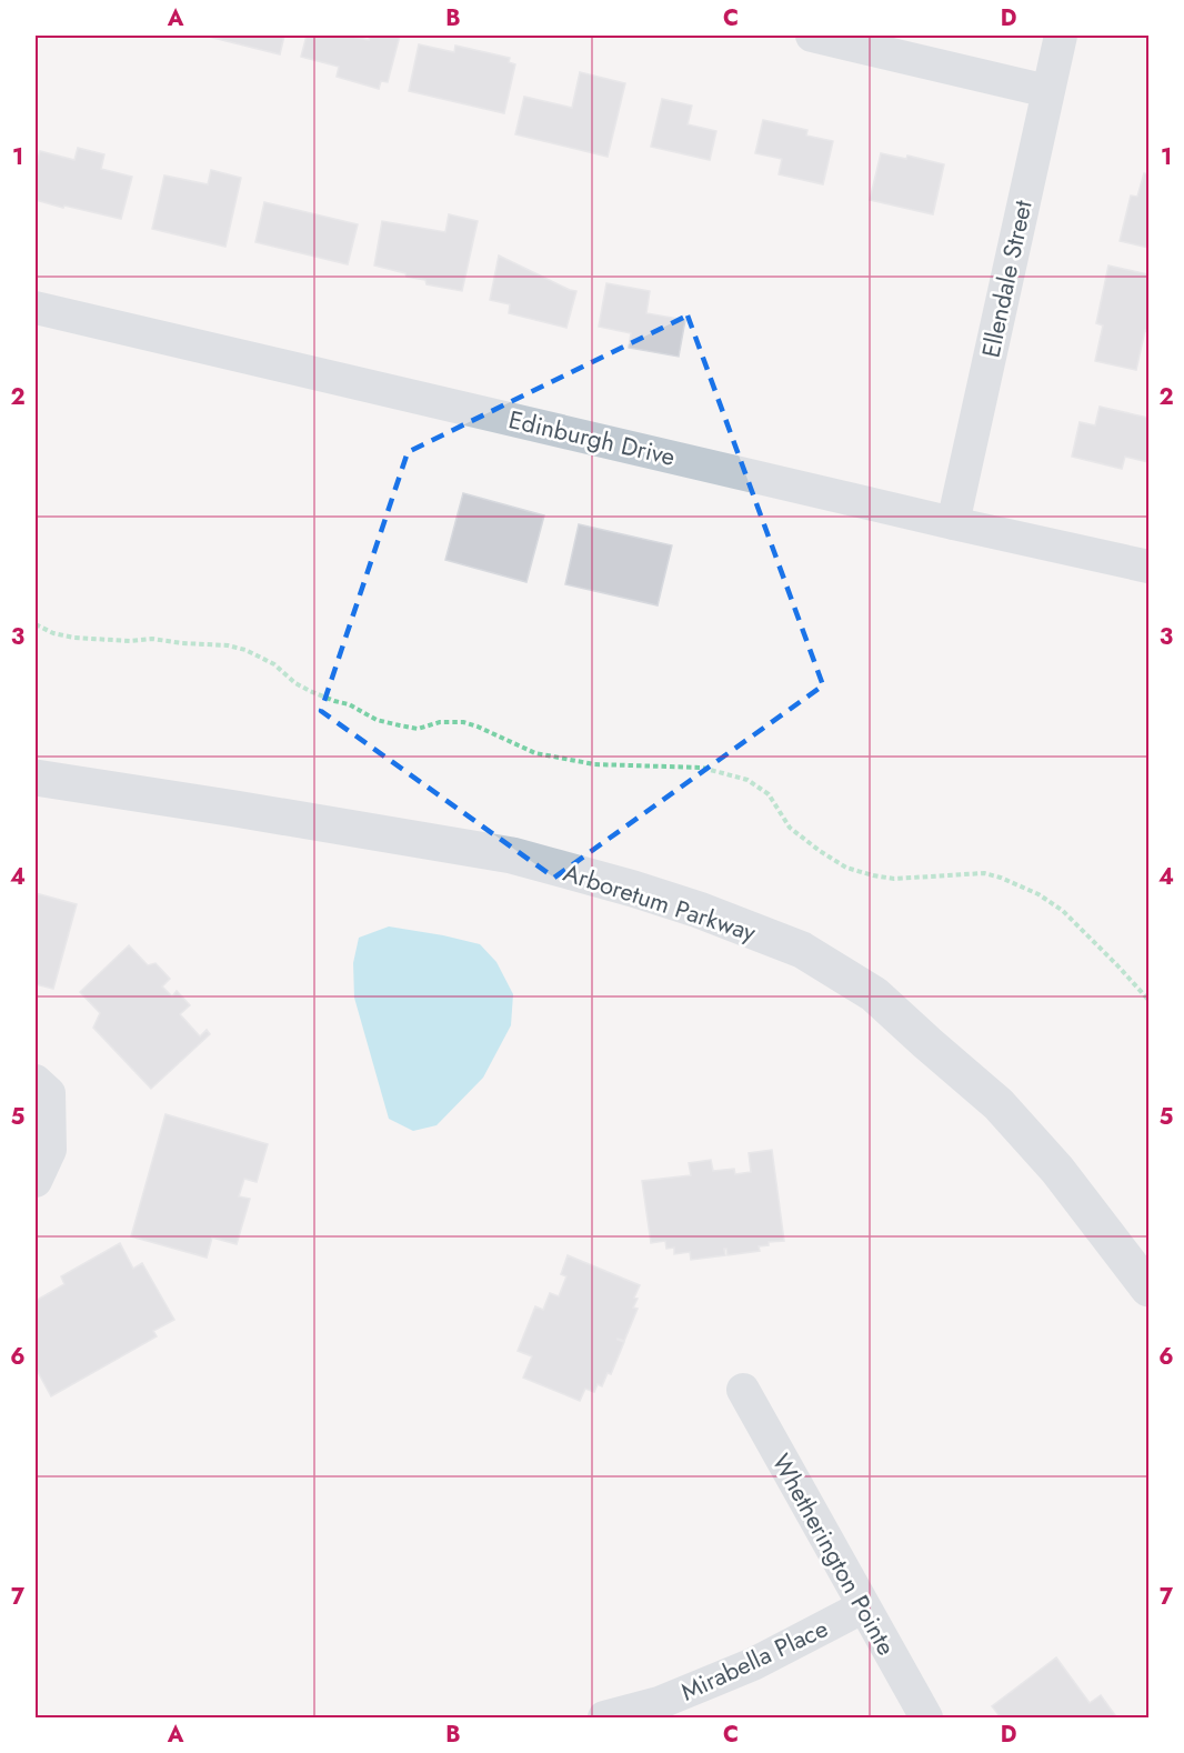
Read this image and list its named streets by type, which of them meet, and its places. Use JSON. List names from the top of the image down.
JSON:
{
  "streets": {
    "street": [
      "Ellendale Street",
      "Edinburgh Drive",
      "Arboretum Parkway",
      "Whetherington Pointe",
      "Mirabella Place"
    ]
  },
  "crossings": [
    ["Ellendale Street", "Edinburgh Drive"],
    ["Whetherington Pointe", "Mirabella Place"]
  ],
  "grid": {
    "columns": [
      "A",
      "B",
      "C",
      "D"
    ],
    "rows": [
      "1",
      "2",
      "3",
      "4",
      "5",
      "6",
      "7"
    ]
  }
}
